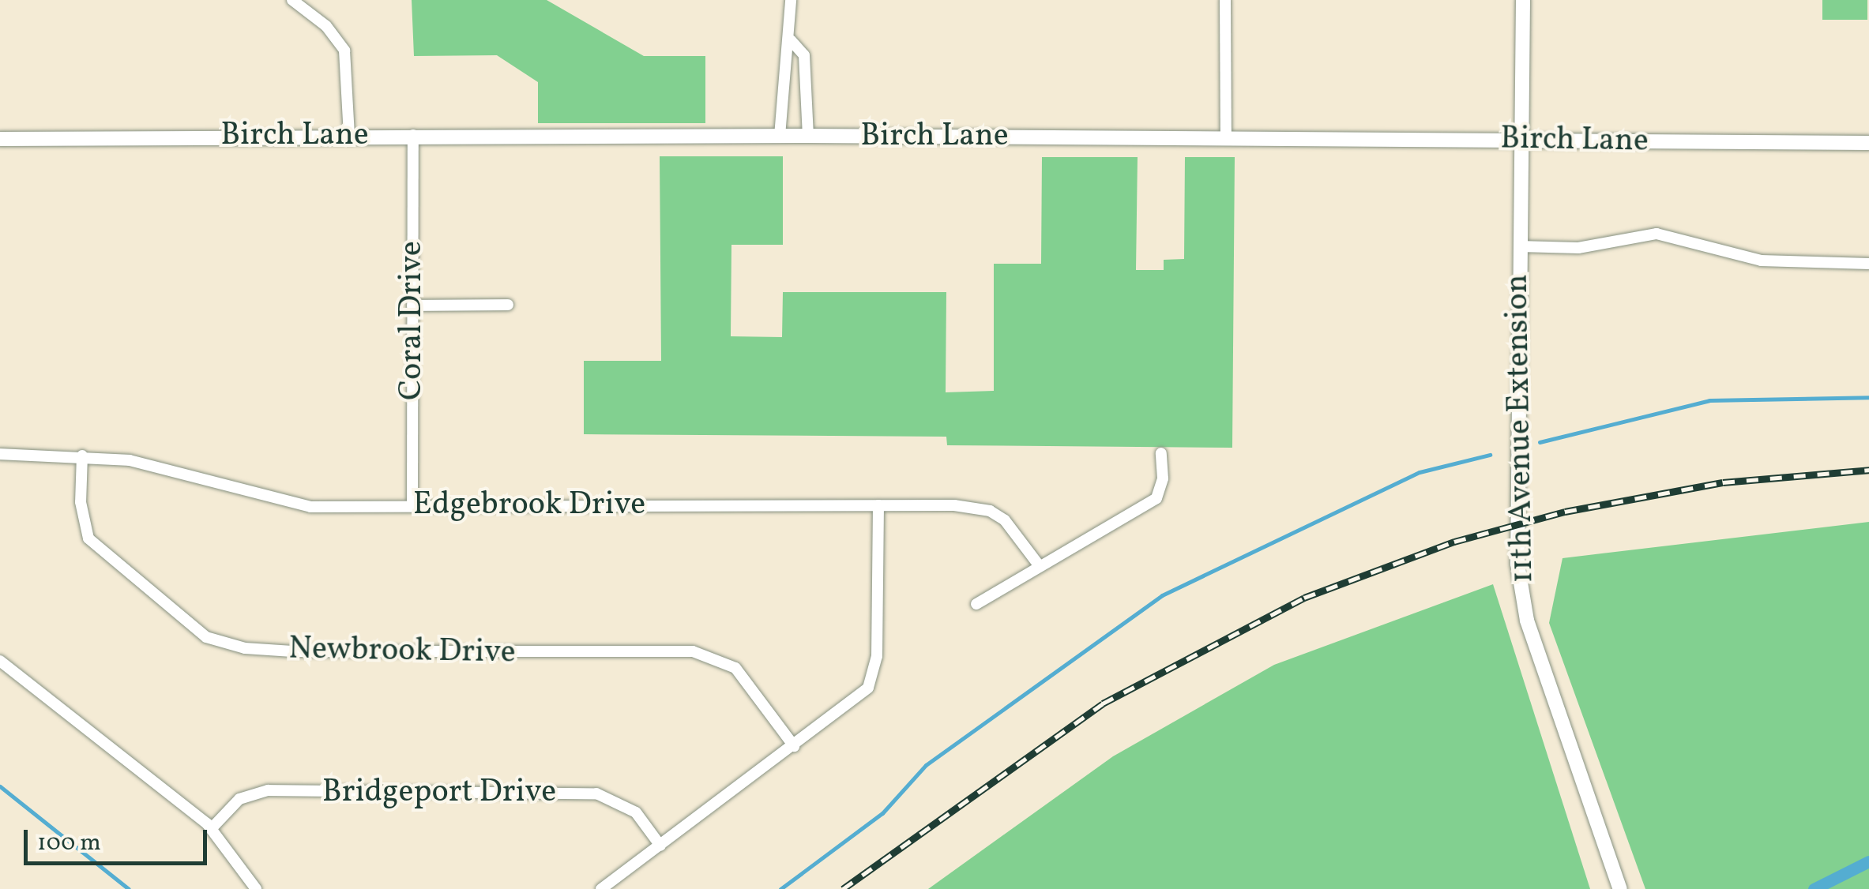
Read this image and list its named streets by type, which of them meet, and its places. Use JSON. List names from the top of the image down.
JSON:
{
  "streets": {
    "street": [
      "Birch Lane",
      "Coral Drive",
      "11th Avenue Extension",
      "Edgebrook Drive",
      "Newbrook Drive",
      "Bridgeport Drive"
    ]
  },
  "crossings": [
    ["Birch Lane", "Coral Drive"],
    ["Birch Lane", "11th Avenue Extension"],
    ["Coral Drive", "Edgebrook Drive"],
    ["Edgebrook Drive", "Newbrook Drive"]
  ],
  "scale_bar": "100 m"
}
